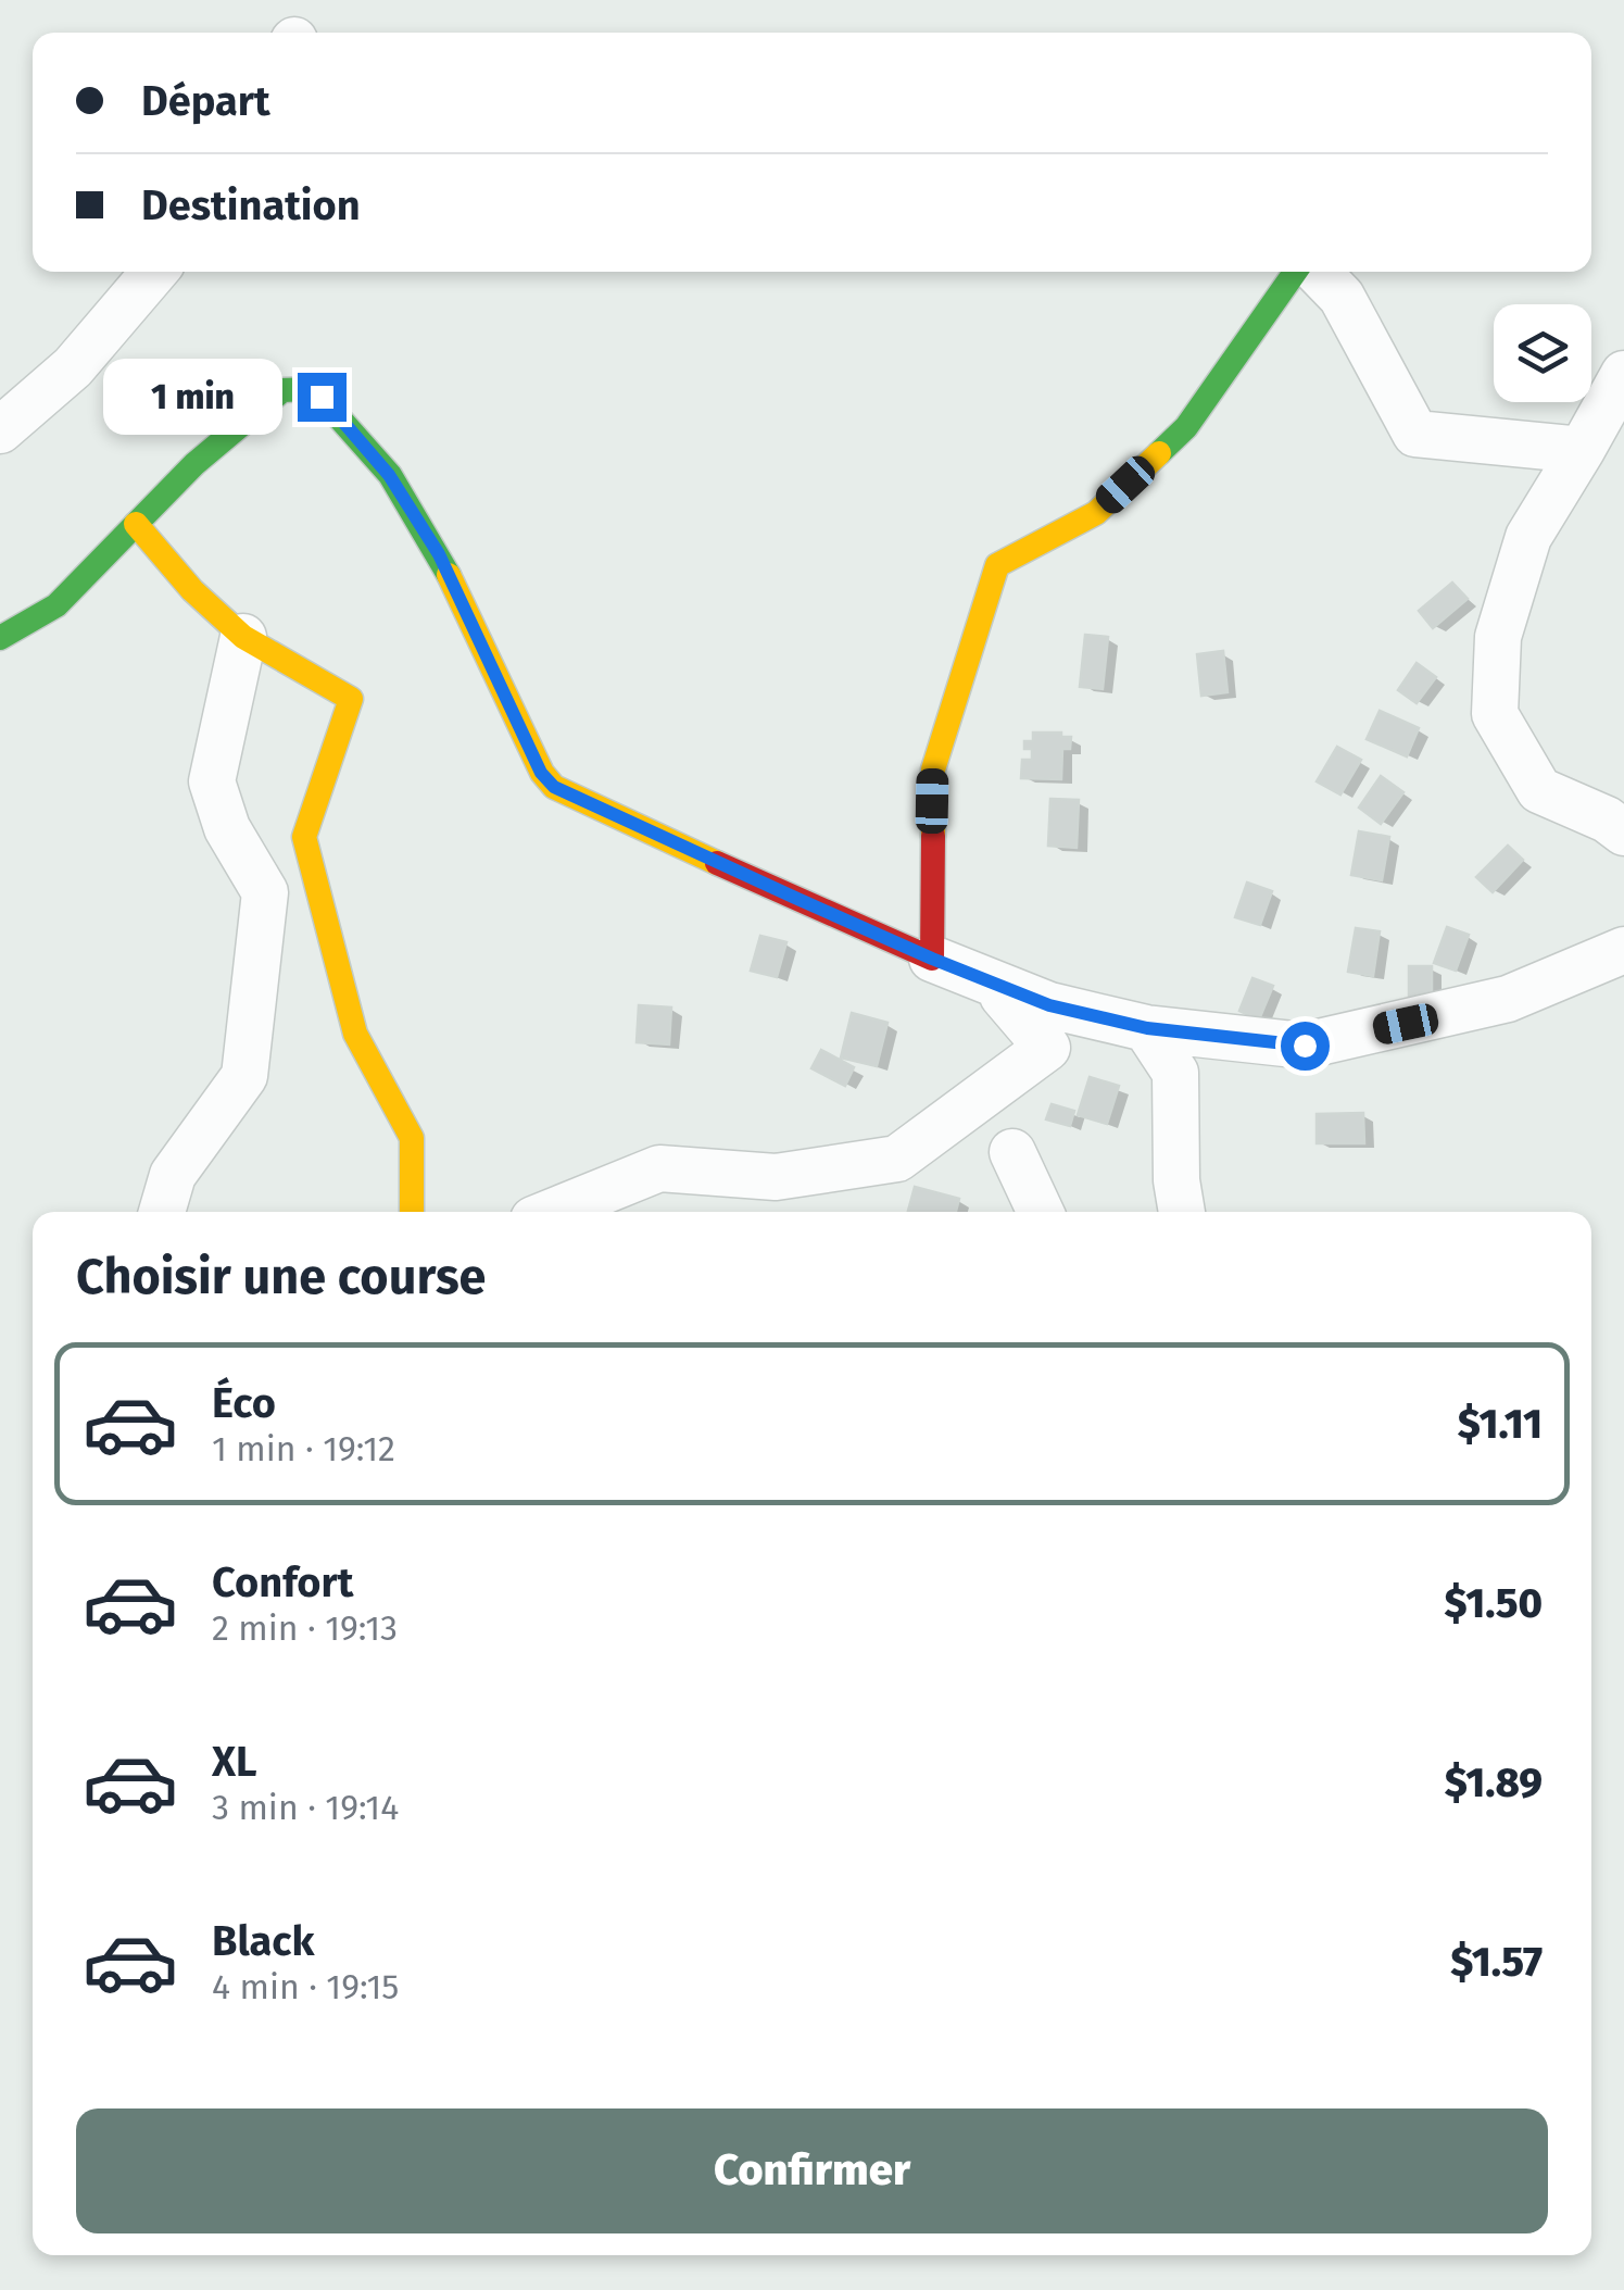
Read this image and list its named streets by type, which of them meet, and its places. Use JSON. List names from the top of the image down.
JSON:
{
  "page": {
    "banner": ["Départ", "Destination"],
    "bubble": "1 min",
    "heading": "Choisir une course",
    "list": [
      {
        "name": "Éco",
        "note": "1 min · 19:12",
        "value": "$1.11"
      },
      {
        "name": "Confort",
        "note": "2 min · 19:13",
        "value": "$1.50"
      },
      {
        "name": "XL",
        "note": "3 min · 19:14",
        "value": "$1.89"
      },
      {
        "name": "Black",
        "note": "4 min · 19:15",
        "value": "$1.57"
      }
    ],
    "buttons": "Confirmer"
  }
}
